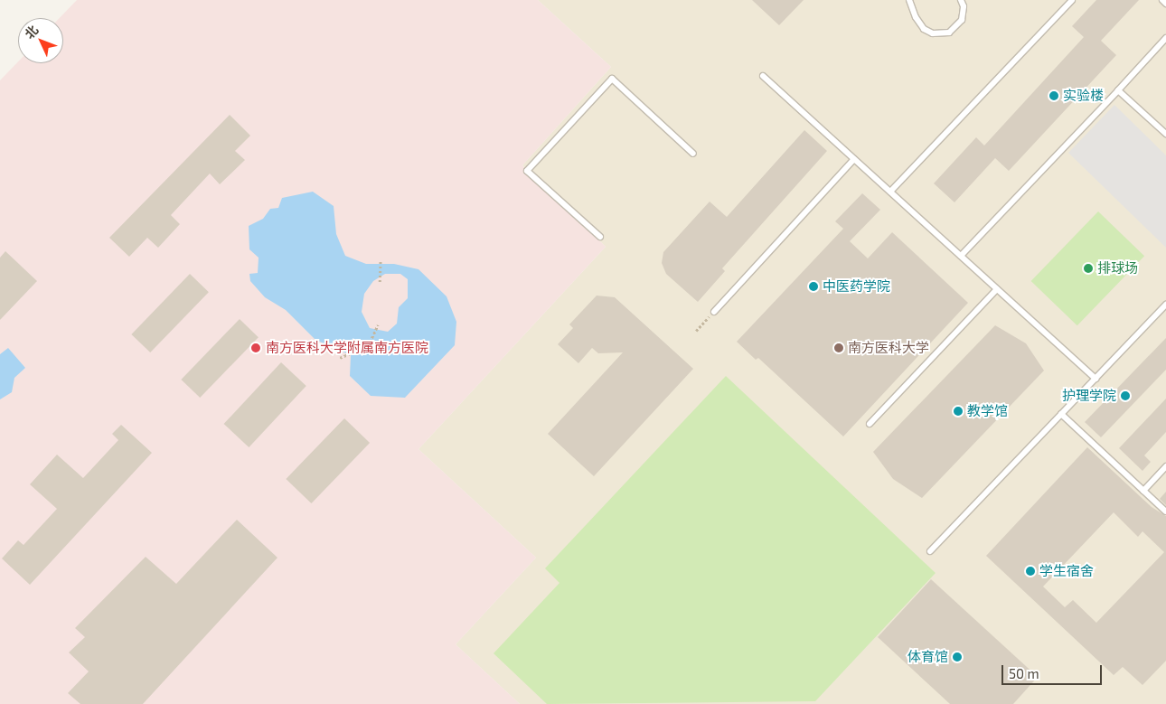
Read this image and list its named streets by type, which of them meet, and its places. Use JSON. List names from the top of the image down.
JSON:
{
  "places": [
    "实验楼",
    "排球场",
    "中医药学院",
    "南方医科大学附属南方医院",
    "南方医科大学",
    "护理学院",
    "教学馆",
    "学生宿舍",
    "体育馆"
  ],
  "scale_bar": "50 m",
  "north": "top left"
}
